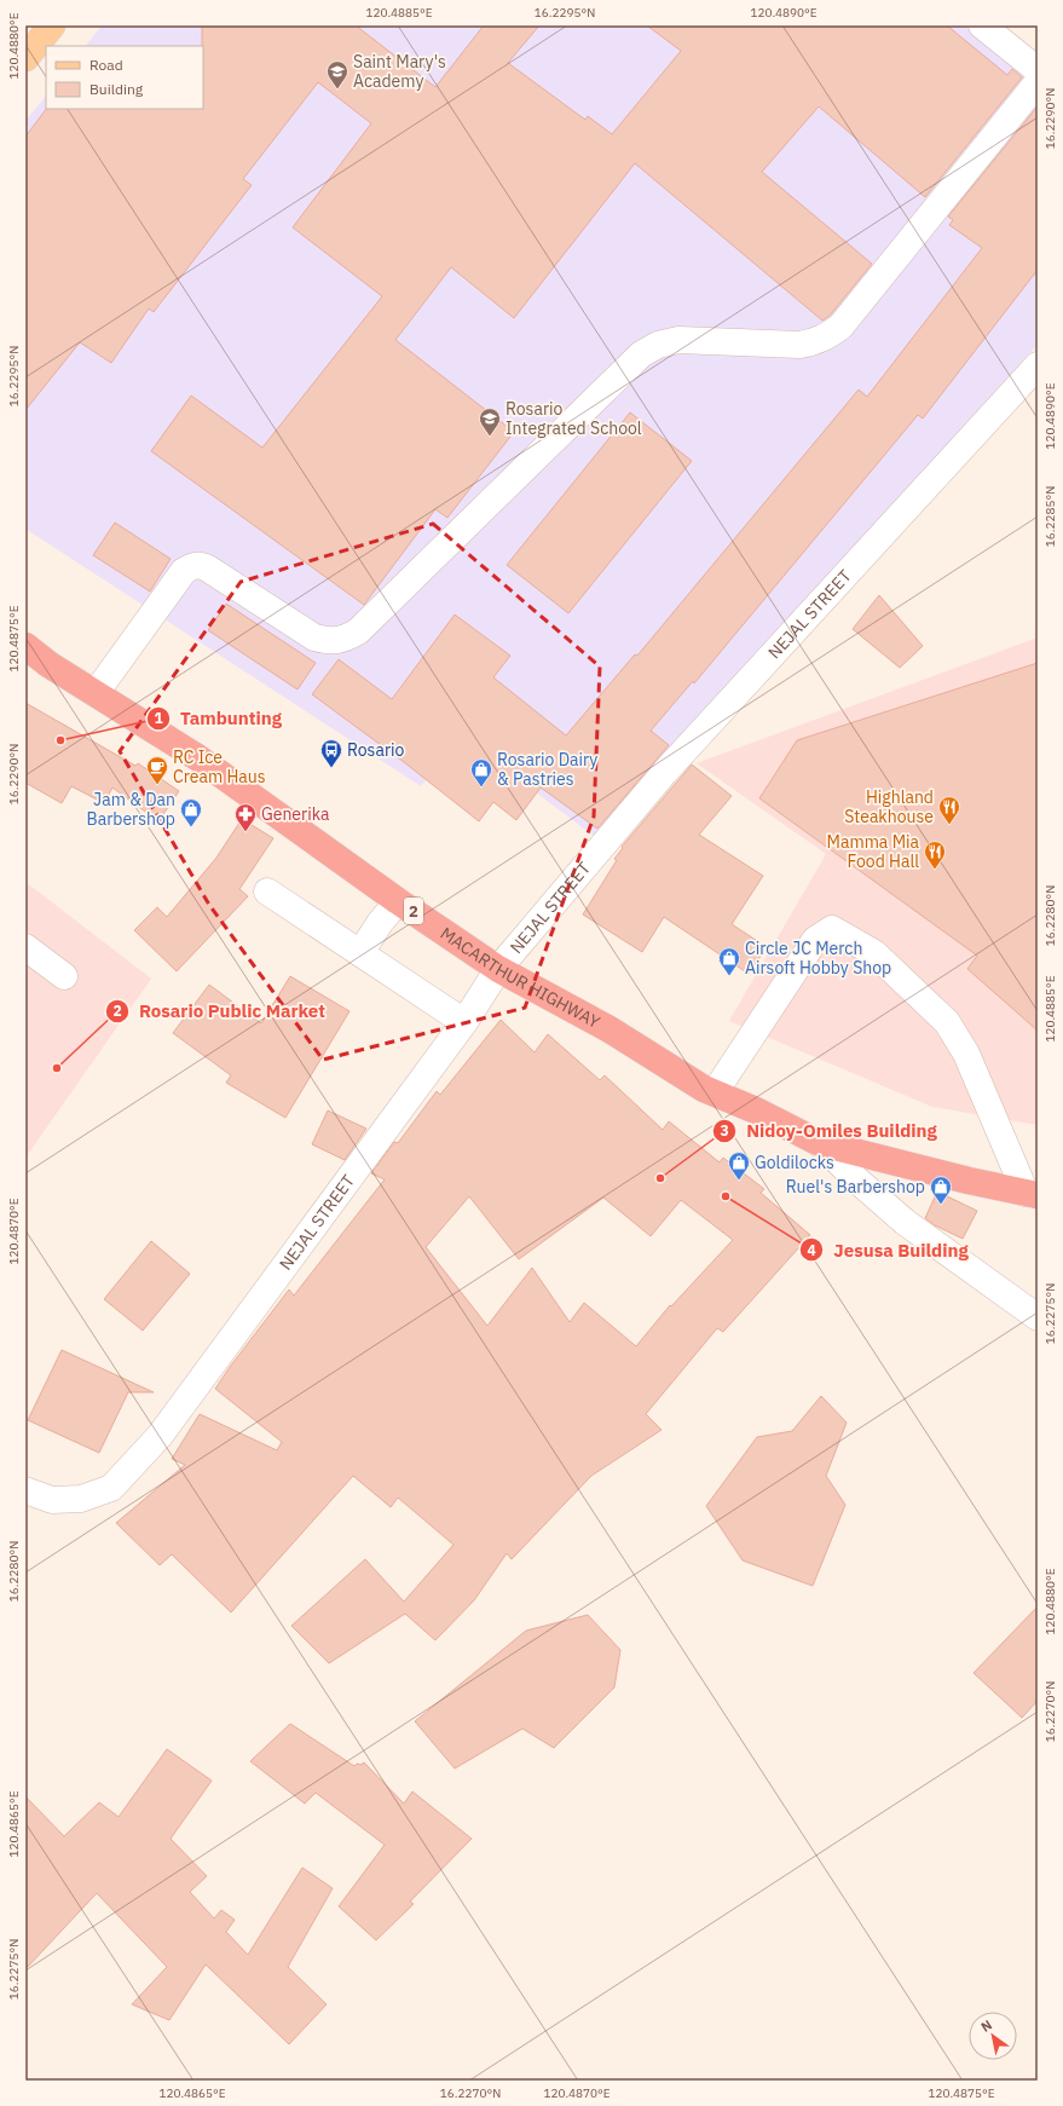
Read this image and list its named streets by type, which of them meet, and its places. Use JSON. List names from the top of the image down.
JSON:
{
  "streets": {
    "highway": ["2", "MACARTHUR HIGHWAY"],
    "street": ["NEJAL STREET"]
  },
  "crossings": [
    ["NEJAL STREET", "MACARTHUR HIGHWAY"]
  ],
  "places": {
    "school or university": ["Saint Mary's Academy", "Rosario Integrated School"],
    "other": [
      "Tambunting",
      "Rosario Public Market",
      "Nidoy-Omiles Building",
      "Jesusa Building"
    ],
    "bus stop": ["Rosario"],
    "cafe": ["RC Ice Cream Haus"],
    "shop": [
      "Rosario Dairy & Pastries",
      "Jam & Dan Barbershop",
      "Circle JC Merch Airsoft Hobby Shop",
      "Goldilocks",
      "Ruel's Barbershop"
    ],
    "restaurant": ["Highland Steakhouse", "Mamma Mia Food Hall"],
    "pharmacy": ["Generika"]
  },
  "legend": ["Road", "Building"],
  "north": "top left",
  "coordinates": [
    "120.4885°E",
    "16.2295°N",
    "120.4890°E",
    "120.4880°E",
    "16.2290°N",
    "16.2285°N",
    "120.4875°E",
    "16.2280°N",
    "120.4870°E",
    "16.2275°N",
    "16.2270°N",
    "120.4865°E"
  ]
}
